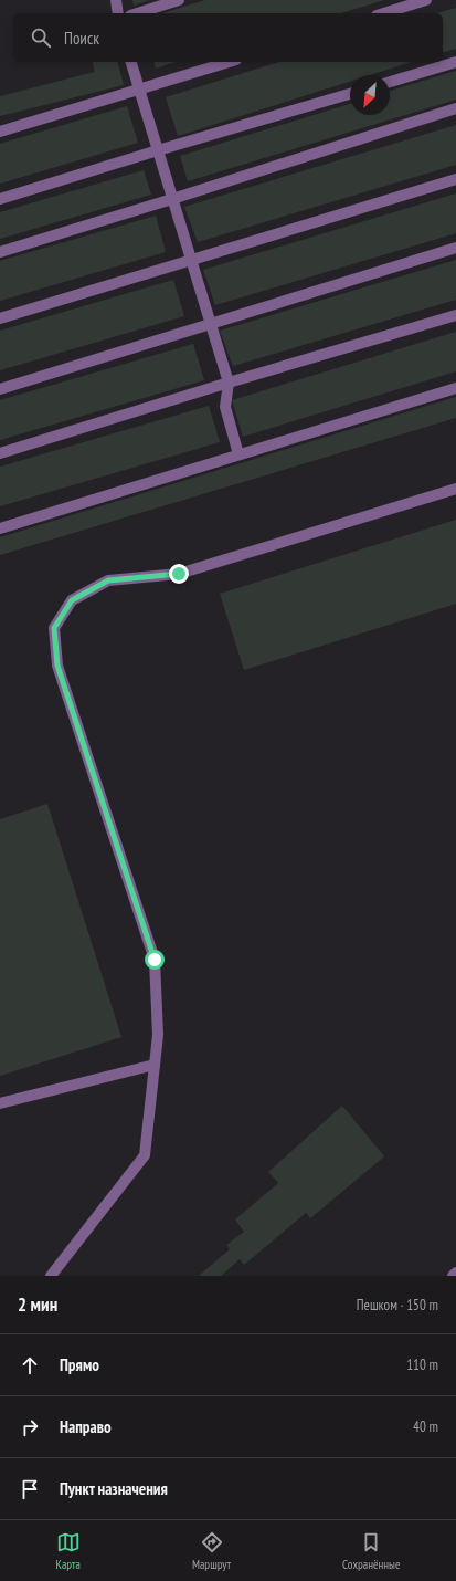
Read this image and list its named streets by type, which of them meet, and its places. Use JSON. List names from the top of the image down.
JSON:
{
  "north": "bottom left",
  "page": {
    "search": "Поиск",
    "heading": ["2 мин", "Пешком · 150 m"],
    "list": [
      ["Прямо", "110 m"],
      ["Направо", "40 m"],
      "Пункт назначения"
    ],
    "nav": ["Карта", "Маршрут", "Сохранённые"]
  }
}
